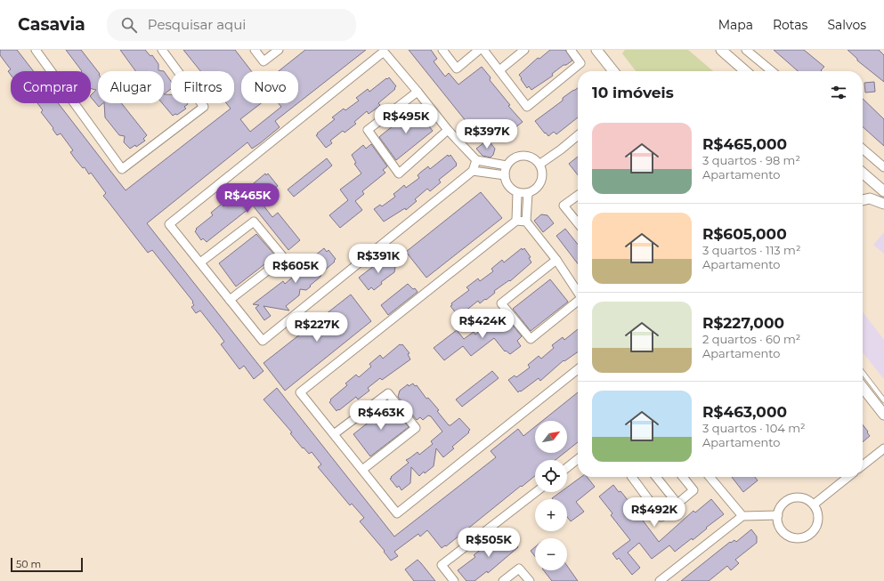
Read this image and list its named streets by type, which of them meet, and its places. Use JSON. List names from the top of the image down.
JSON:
{
  "scale_bar": "50 m",
  "north": "top right",
  "page": {
    "header": "Casavia",
    "search": "Pesquisar aqui",
    "nav": ["Mapa", "Rotas", "Salvos"],
    "chip": [
      "Comprar",
      "Alugar",
      "Filtros",
      "Novo"
    ],
    "heading": "10 imóveis",
    "price": [
      "R$495K",
      "R$397K",
      "R$465K",
      "R$391K",
      "R$605K",
      "R$424K",
      "R$227K",
      "R$463K",
      "R$492K",
      "R$505K"
    ],
    "list": [
      {
        "name": "R$465,000",
        "note": "3 quartos · 98 m² · Apartamento"
      },
      {
        "name": "R$605,000",
        "note": "3 quartos · 113 m² · Apartamento"
      },
      {
        "name": "R$227,000",
        "note": "2 quartos · 60 m² · Apartamento"
      },
      {
        "name": "R$463,000",
        "note": "3 quartos · 104 m² · Apartamento"
      }
    ],
    "map_buttons": ["+", "−"],
    "scale": "50 m"
  }
}
